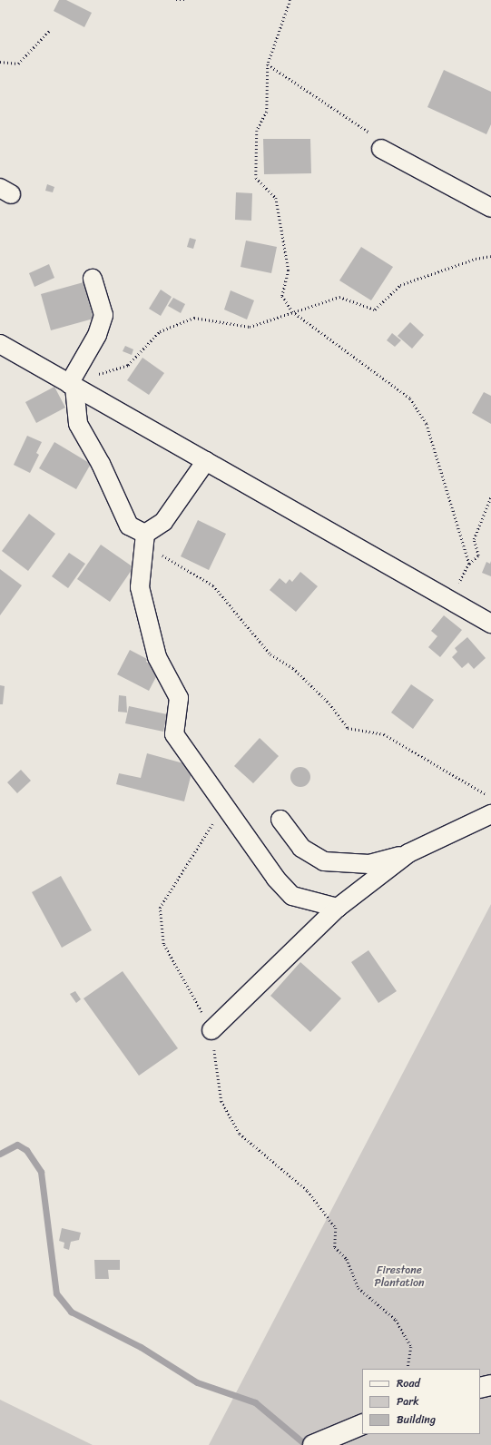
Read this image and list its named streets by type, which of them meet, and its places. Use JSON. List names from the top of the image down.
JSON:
{
  "parks": ["Firestone Plantation"],
  "legend": ["Road", "Park", "Building"]
}
